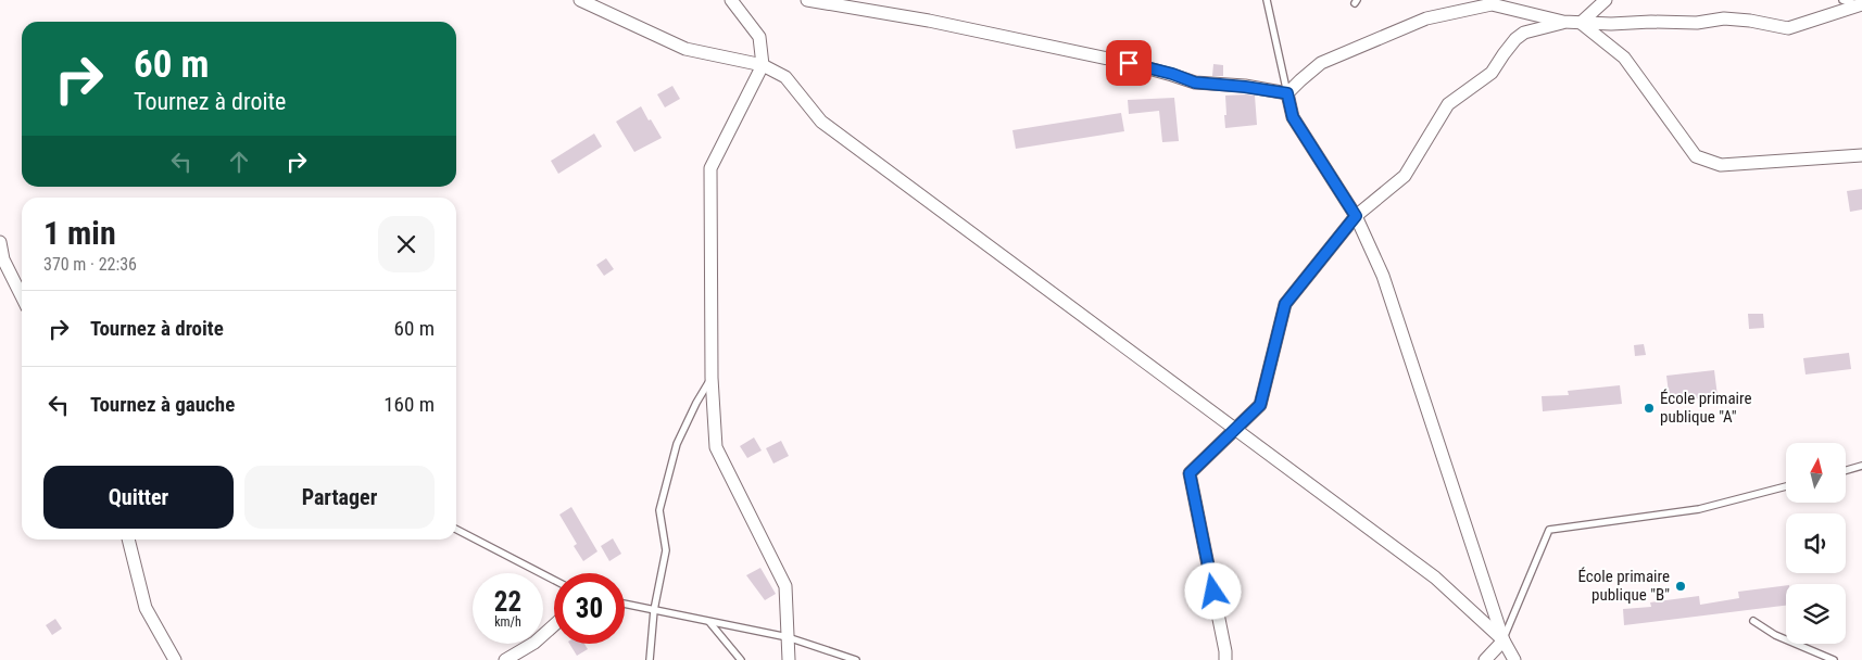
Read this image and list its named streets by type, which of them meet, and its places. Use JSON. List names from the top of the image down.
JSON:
{
  "places": ["École primaire publique \"A\"", "École primaire publique \"B\""],
  "north": "top",
  "page": {
    "turn": ["60 m", "Tournez à droite"],
    "heading": ["1 min", "370 m · 22:36"],
    "list": [
      {
        "name": "Tournez à droite",
        "value": "60 m"
      },
      {
        "name": "Tournez à gauche",
        "value": "160 m"
      }
    ],
    "buttons": ["Quitter", "Partager"],
    "speed": "22 km/h",
    "limit": "30"
  }
}
